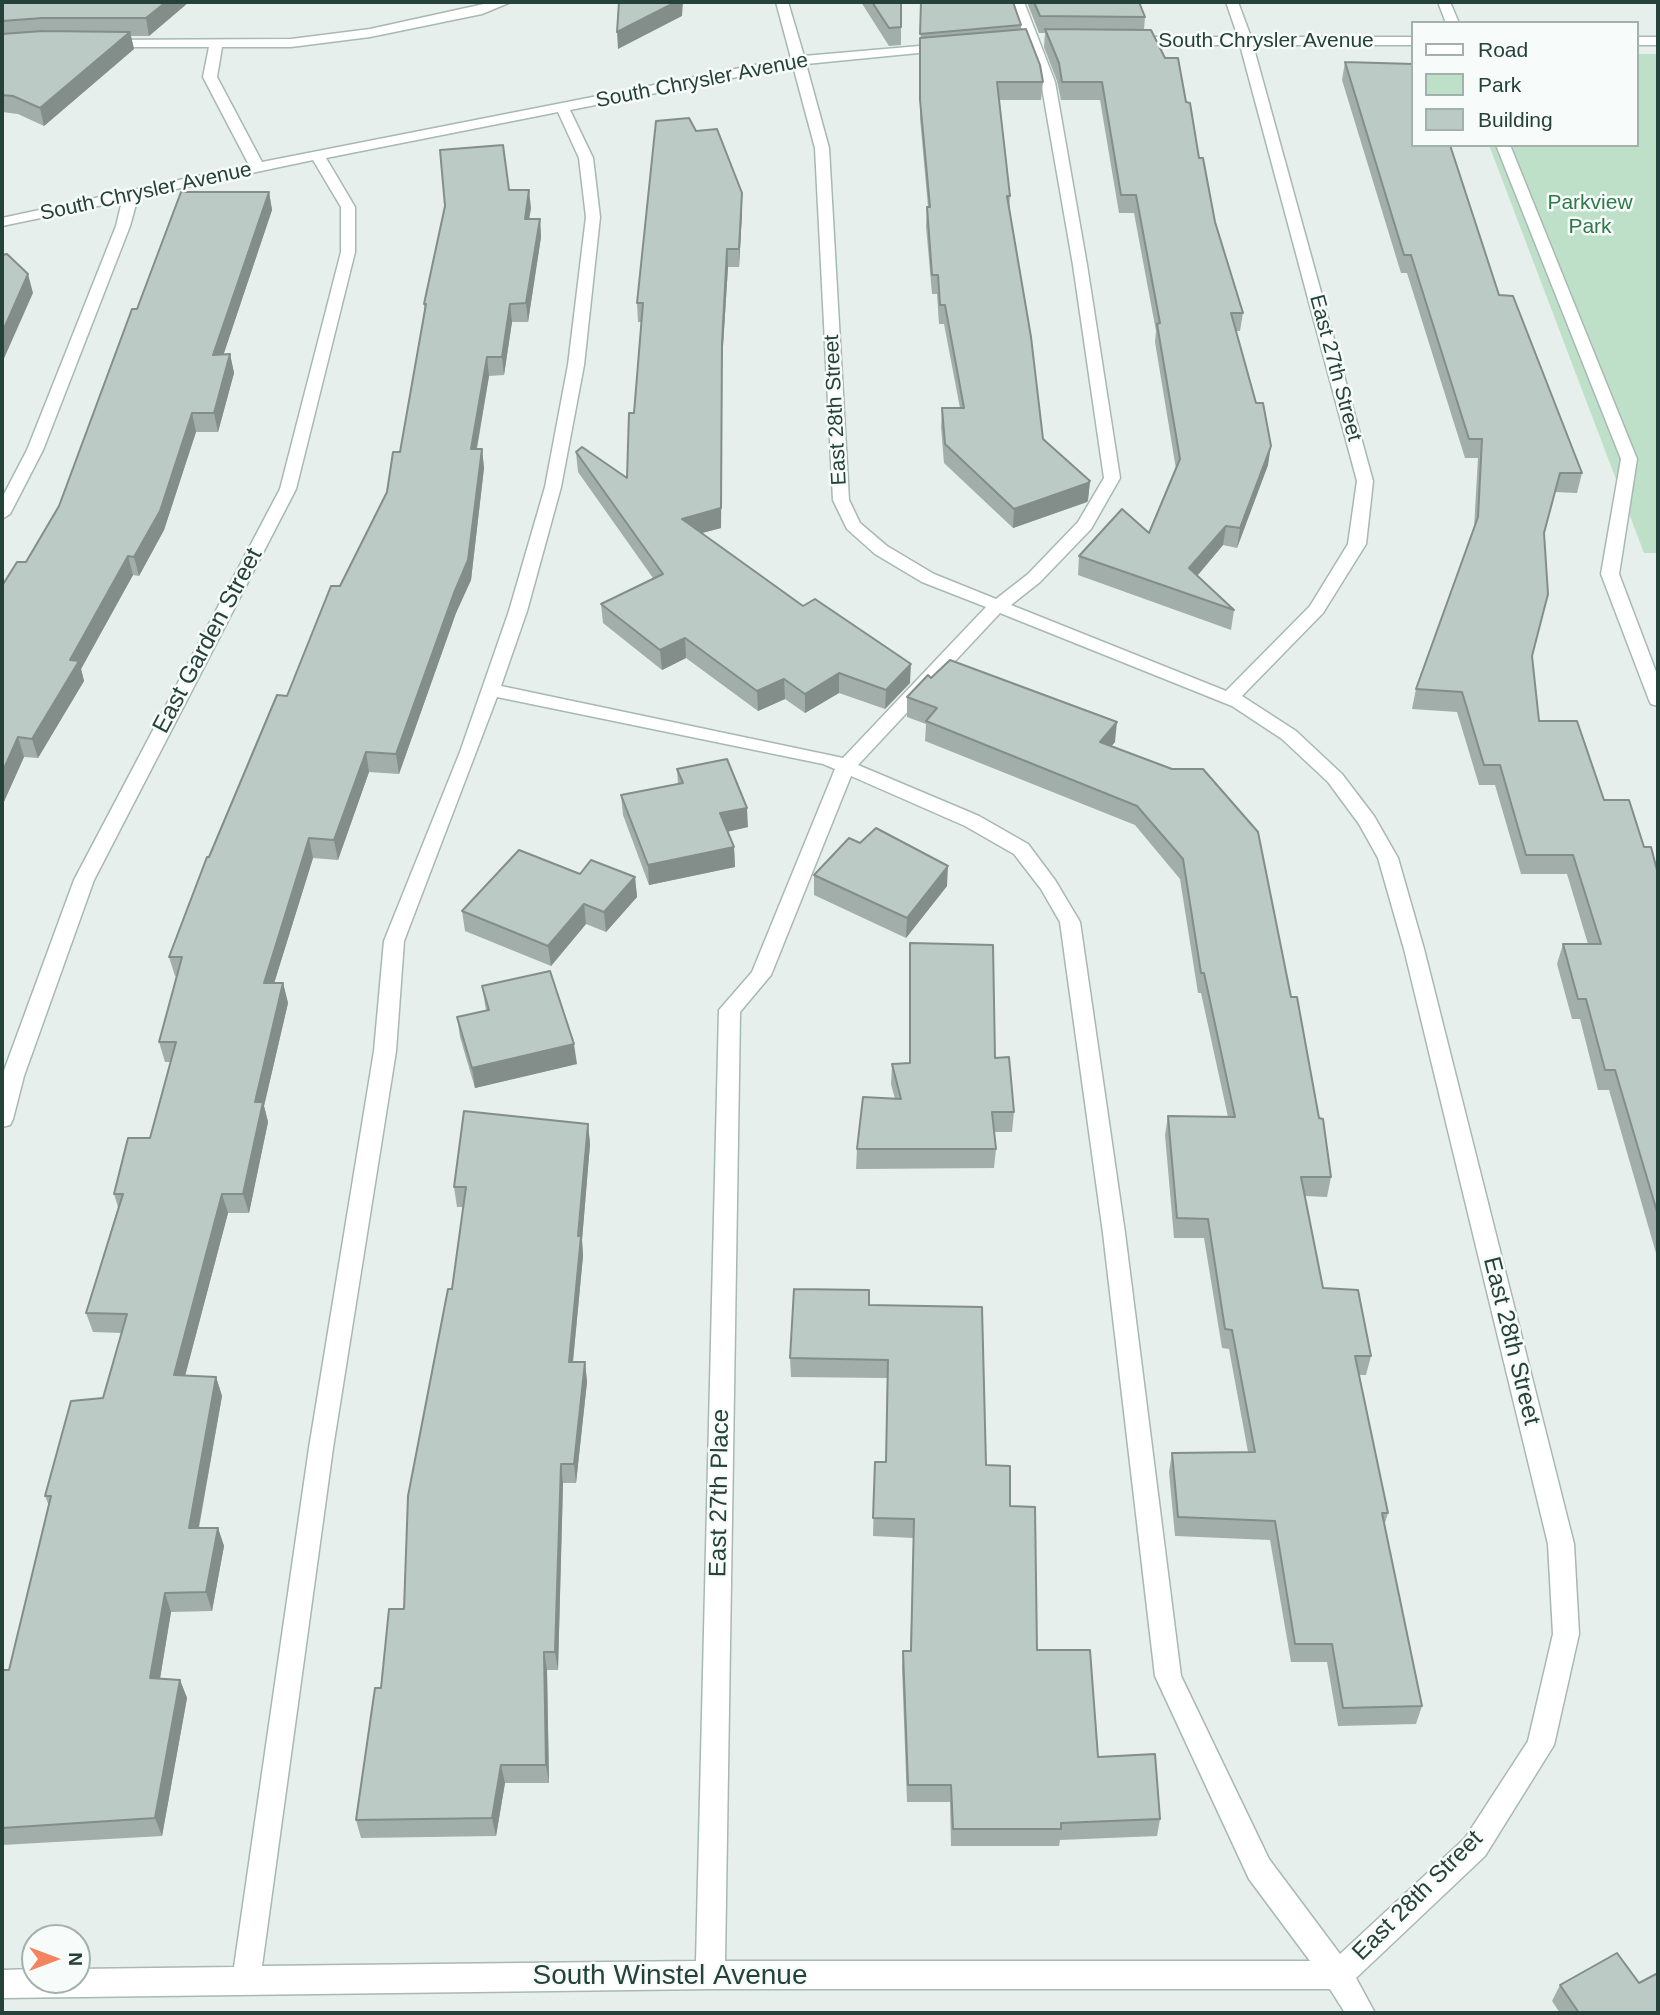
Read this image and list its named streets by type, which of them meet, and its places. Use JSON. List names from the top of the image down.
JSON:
{
  "streets": {
    "street": [
      "South Chrysler Avenue",
      "East 27th Street",
      "East 28th Street",
      "East Garden Street",
      "East 27th Place",
      "South Winstel Avenue"
    ]
  },
  "crossings": [
    ["South Chrysler Avenue", "East 27th Street"],
    ["South Chrysler Avenue", "East 28th Street"],
    ["South Chrysler Avenue", "East Garden Street"],
    ["East 27th Street", "East 28th Street"],
    ["East 28th Street", "South Winstel Avenue"],
    ["East 27th Place", "South Winstel Avenue"]
  ],
  "parks": ["Parkview Park"],
  "legend": ["Road", "Park", "Building"],
  "north": "right"
}
